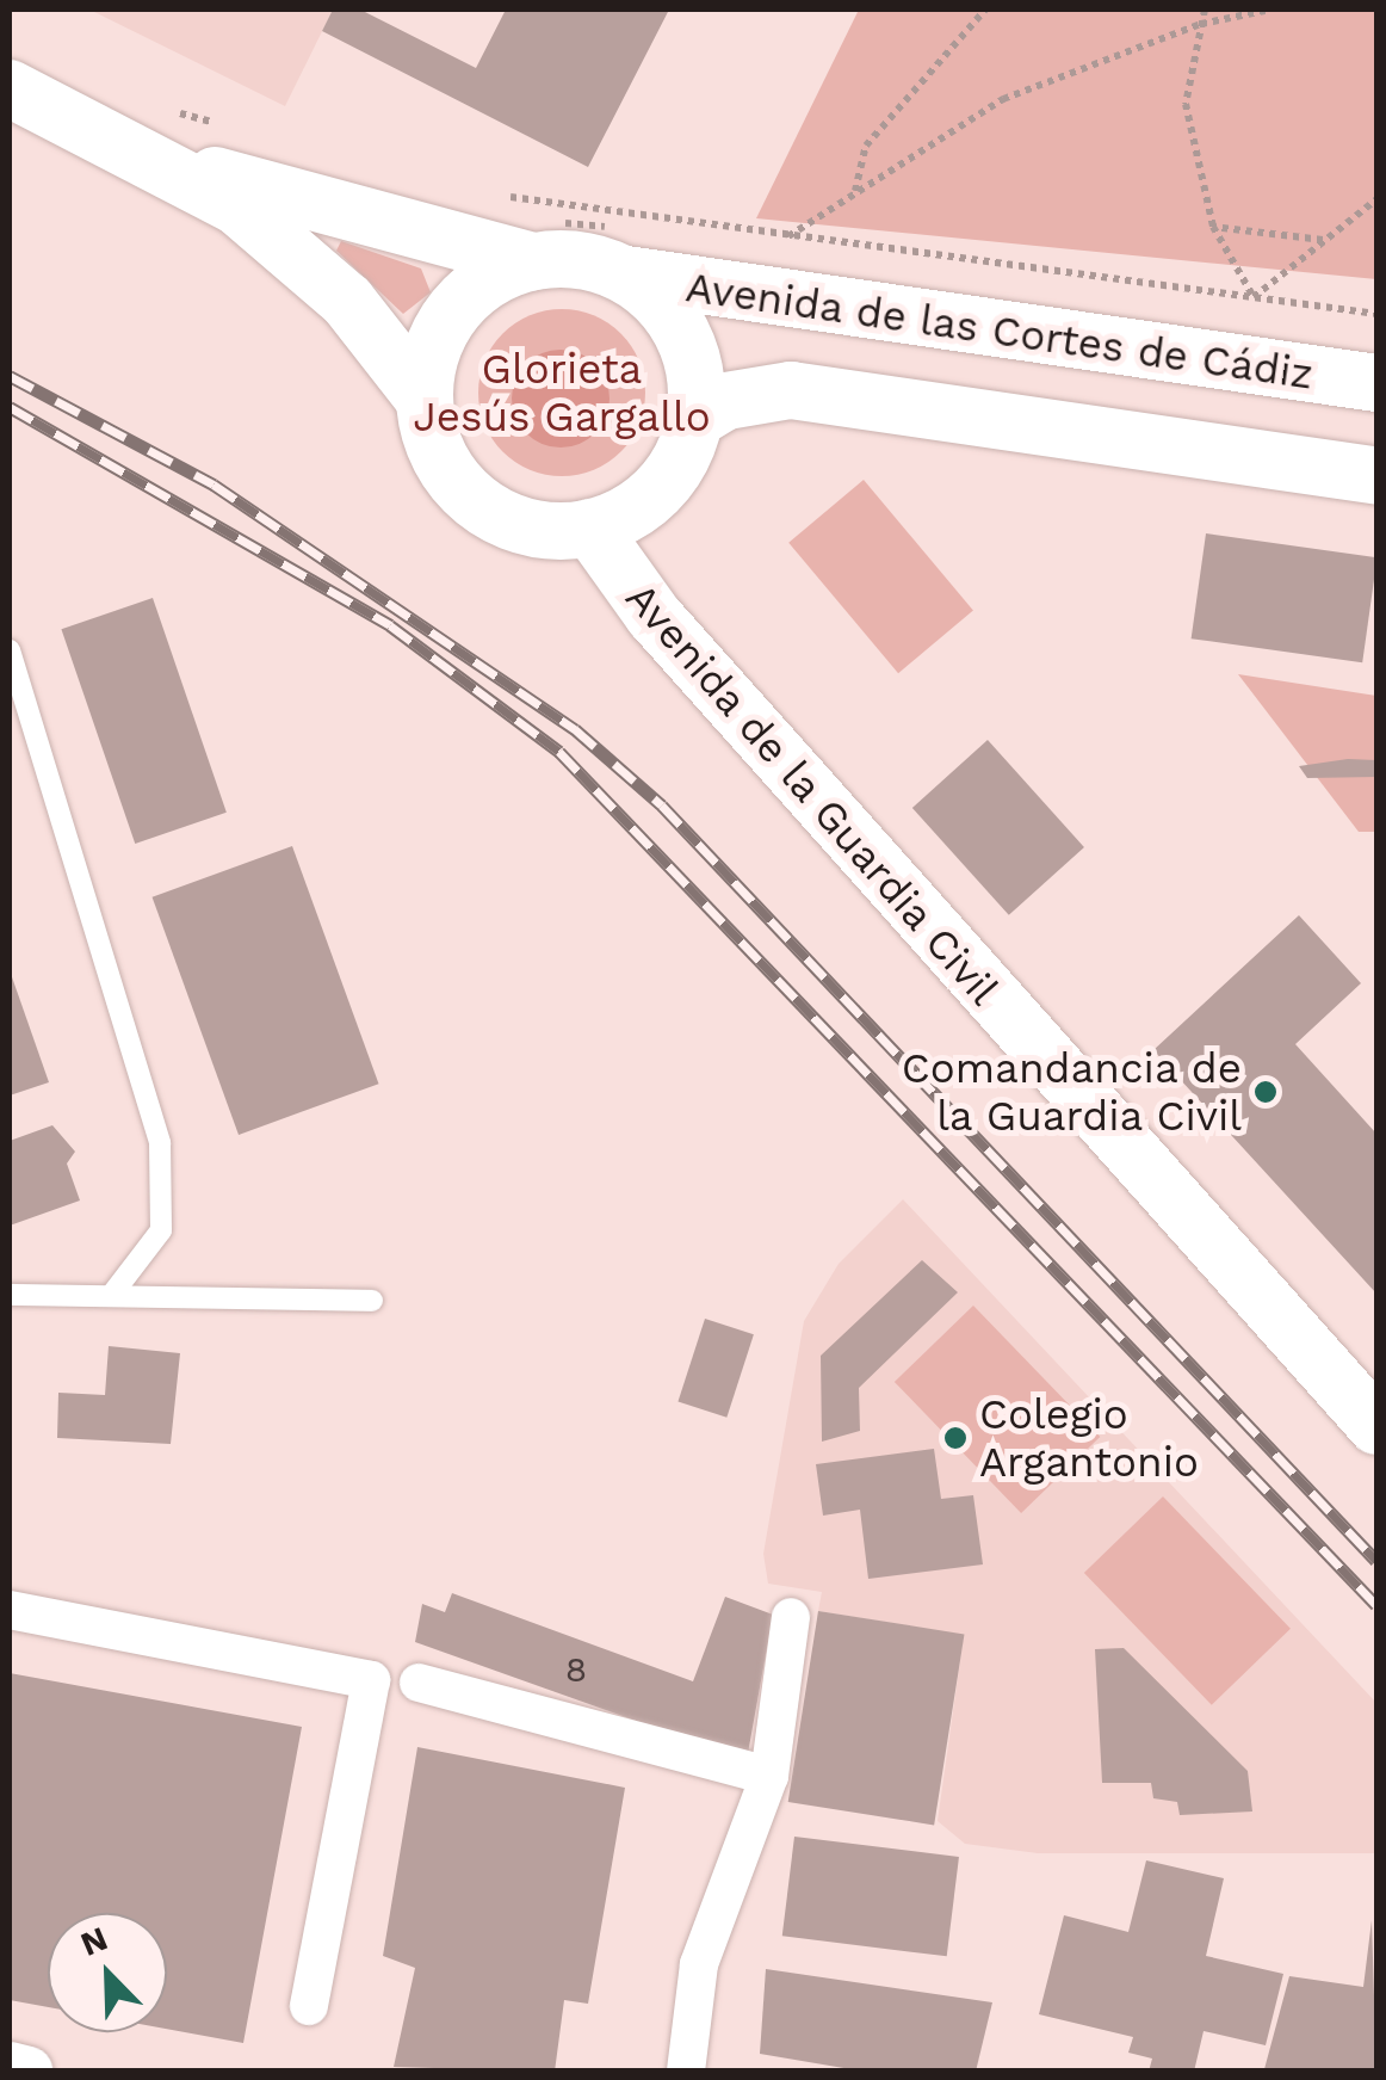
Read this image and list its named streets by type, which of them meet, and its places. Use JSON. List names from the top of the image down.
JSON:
{
  "streets": {
    "main road": ["Avenida de las Cortes de Cádiz", "Avenida de la Guardia Civil"]
  },
  "crossings": [
    ["Avenida de las Cortes de Cádiz", "Avenida de la Guardia Civil"]
  ],
  "parks": ["Glorieta Jesús Gargallo"],
  "places": ["Comandancia de la Guardia Civil", "Colegio Argantonio"],
  "house_numbers": ["8"],
  "north": "top left"
}
